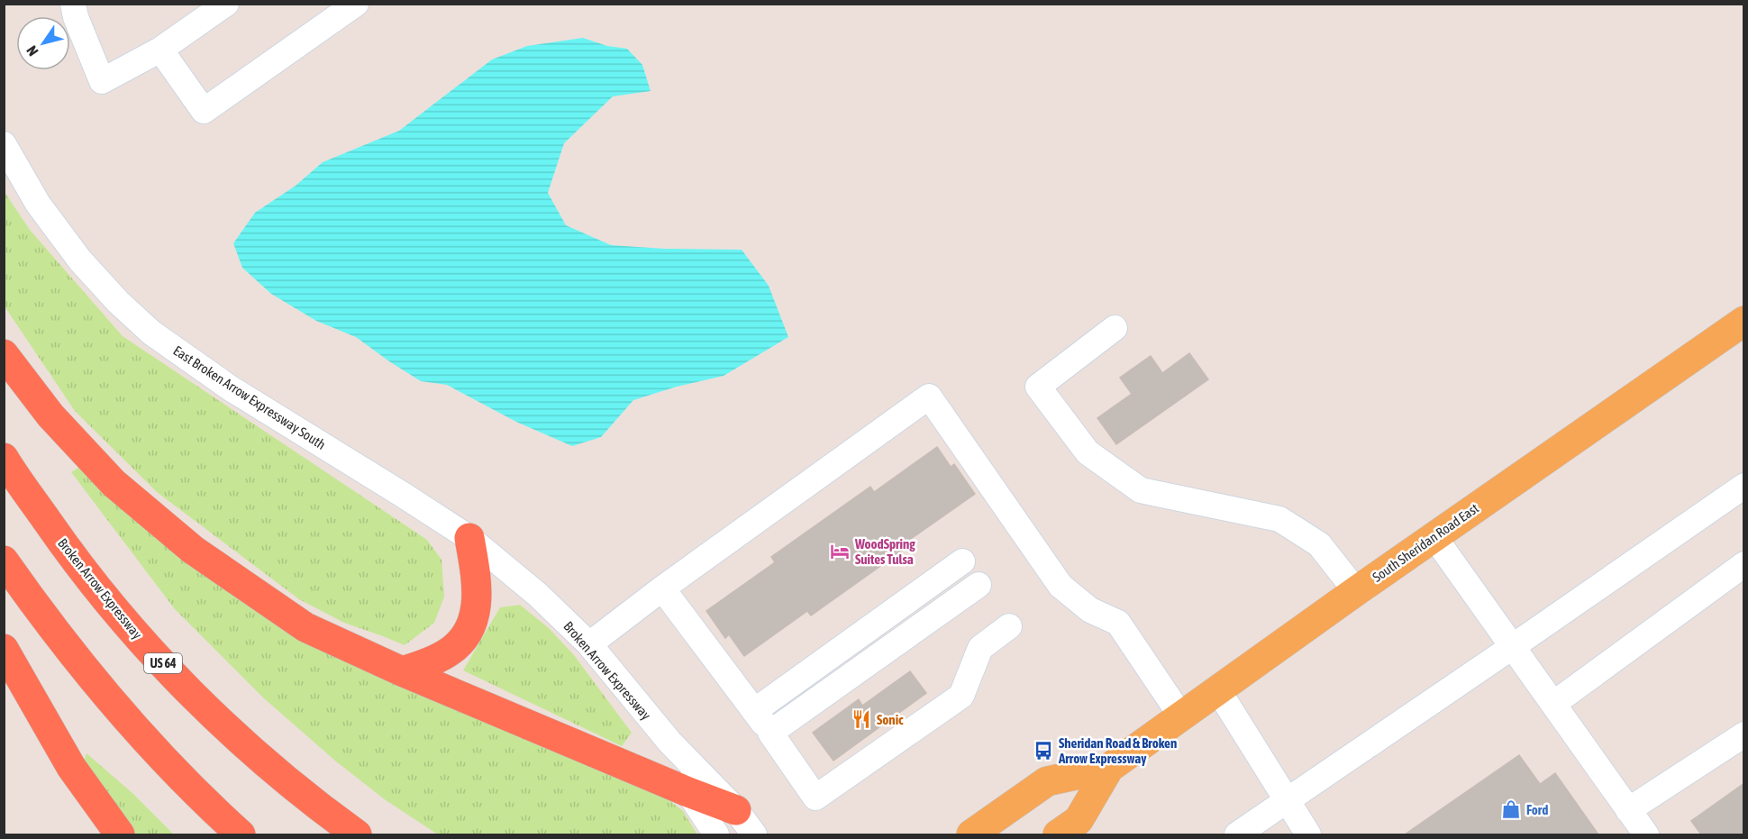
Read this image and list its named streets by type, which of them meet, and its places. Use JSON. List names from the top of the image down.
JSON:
{
  "streets": {
    "highway": ["Broken Arrow Expressway", "US 64"],
    "main road": ["South Sheridan Road East"],
    "street": ["East Broken Arrow Expressway South"]
  },
  "crossings": [
    ["East Broken Arrow Expressway South", "Broken Arrow Expressway"]
  ],
  "places": {
    "hotel": ["WoodSpring Suites Tulsa"],
    "restaurant": ["Sonic"],
    "bus stop": ["Sheridan Road & Broken Arrow Expressway"],
    "shop": ["Ford"]
  },
  "north": "bottom left"
}
